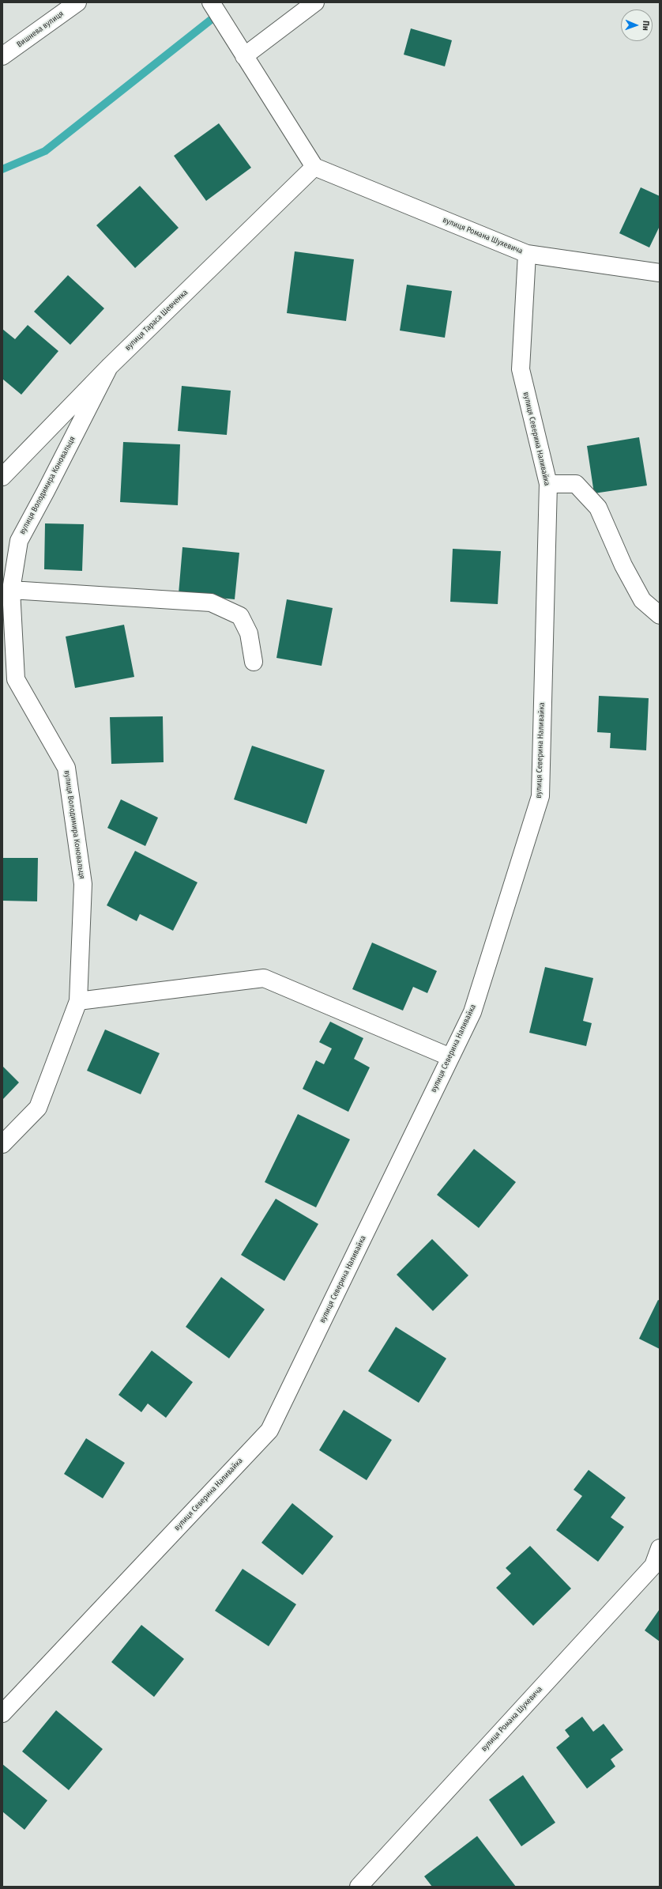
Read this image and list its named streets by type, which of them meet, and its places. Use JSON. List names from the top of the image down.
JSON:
{
  "streets": {
    "street": [
      "Вишнева вулиця",
      "вулиця Романа Шухевича",
      "вулиця Тараса Шевченка",
      "вулиця Северина Наливайка",
      "вулиця Володимира Коновальця"
    ]
  },
  "crossings": [
    ["вулиця Романа Шухевича", "вулиця Тараса Шевченка"],
    ["вулиця Романа Шухевича", "вулиця Северина Наливайка"],
    ["вулиця Тараса Шевченка", "вулиця Володимира Коновальця"]
  ],
  "north": "right"
}
